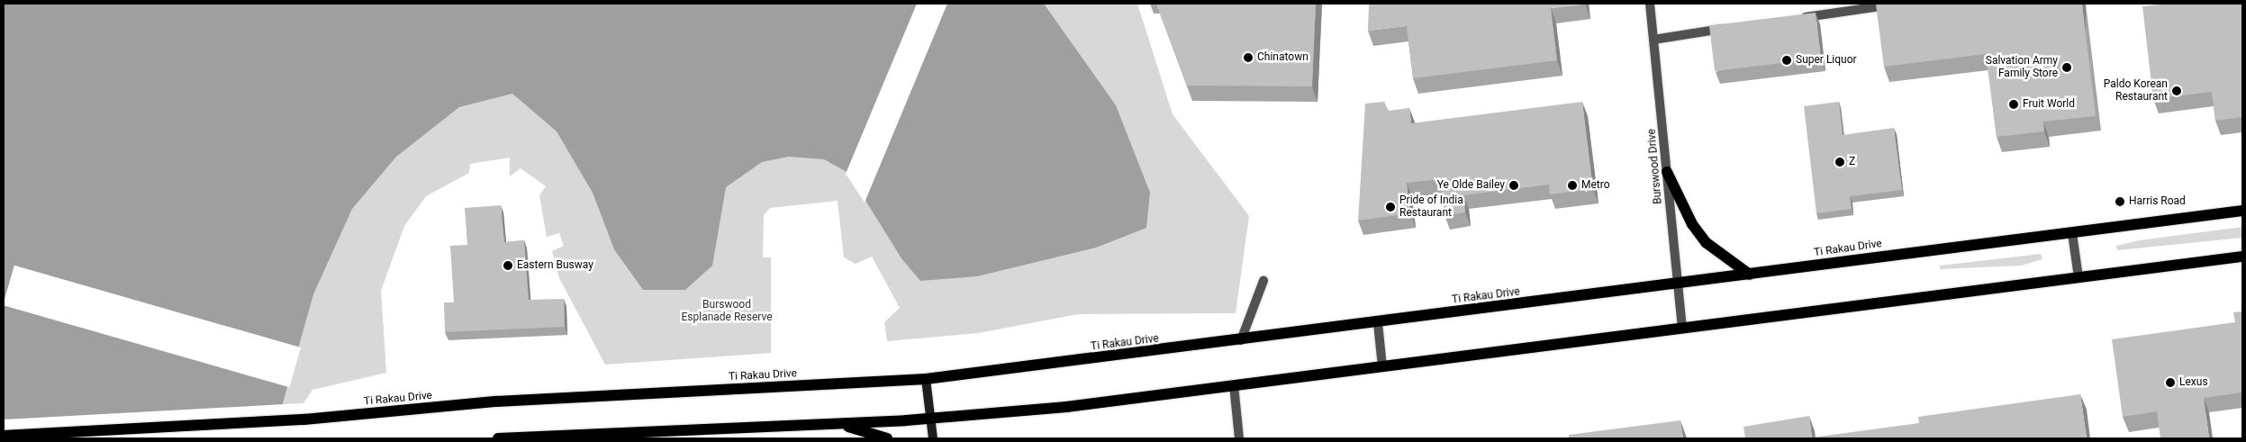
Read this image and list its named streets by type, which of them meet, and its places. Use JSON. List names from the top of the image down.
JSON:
{
  "streets": {
    "main road": ["Ti Rakau Drive"],
    "street": ["Burswood Drive"]
  },
  "crossings": [
    ["Burswood Drive", "Ti Rakau Drive"]
  ],
  "parks": ["Burswood Esplanade Reserve"],
  "places": [
    "Chinatown",
    "Super Liquor",
    "Salvation Army Family Store",
    "Paldo Korean Restaurant",
    "Fruit World",
    "Z",
    "Ye Olde Bailey",
    "Metro",
    "Harris Road",
    "Pride of India Restaurant",
    "Eastern Busway",
    "Lexus"
  ]
}
